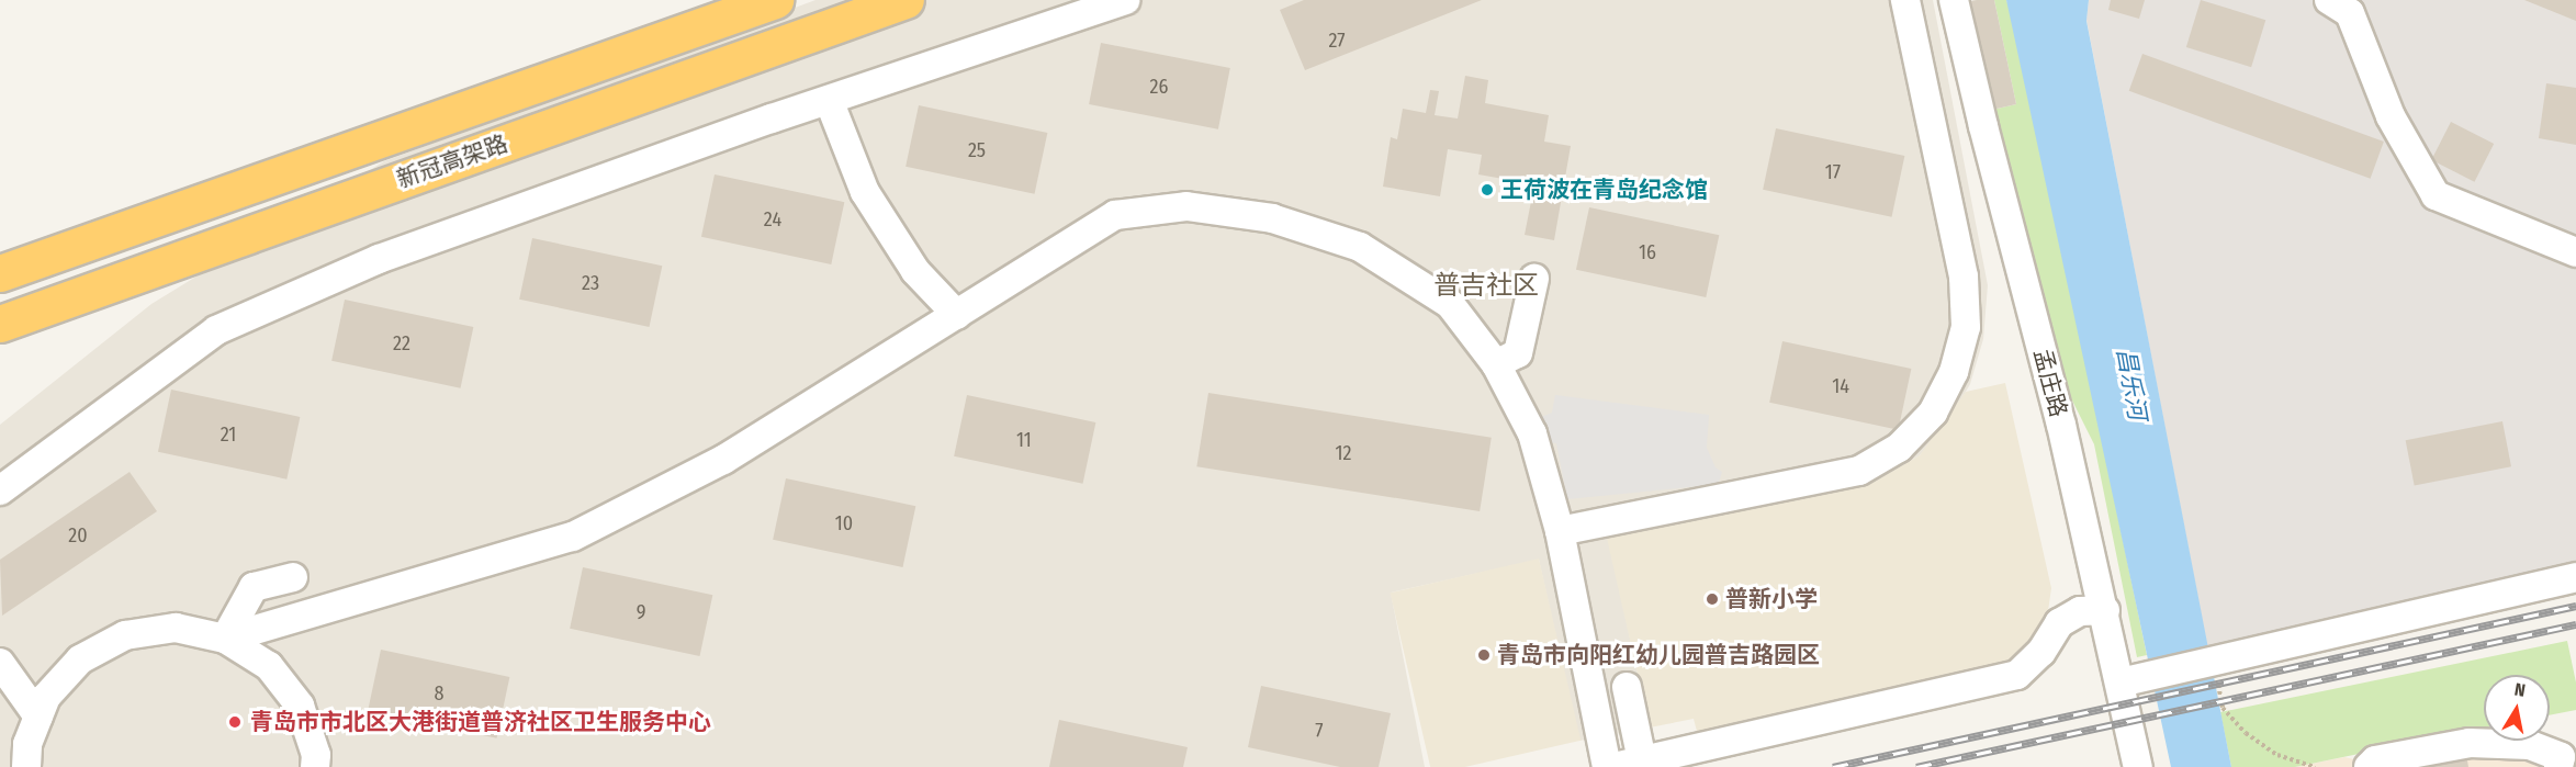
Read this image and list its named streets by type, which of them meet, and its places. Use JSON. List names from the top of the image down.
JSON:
{
  "streets": {
    "highway": ["新冠高架路"],
    "street": ["孟庄路"]
  },
  "districts": ["普吉社区"],
  "water": ["昌乐河"],
  "places": [
    "王荷波在青岛纪念馆",
    "普新小学",
    "青岛市向阳红幼儿园普吉路园区",
    "青岛市市北区大港街道普济社区卫生服务中心"
  ],
  "house_numbers": [
    "27",
    "26",
    "25",
    "17",
    "24",
    "16",
    "23",
    "22",
    "14",
    "21",
    "11",
    "12",
    "10",
    "20",
    "9",
    "8",
    "7"
  ],
  "north": "top"
}
